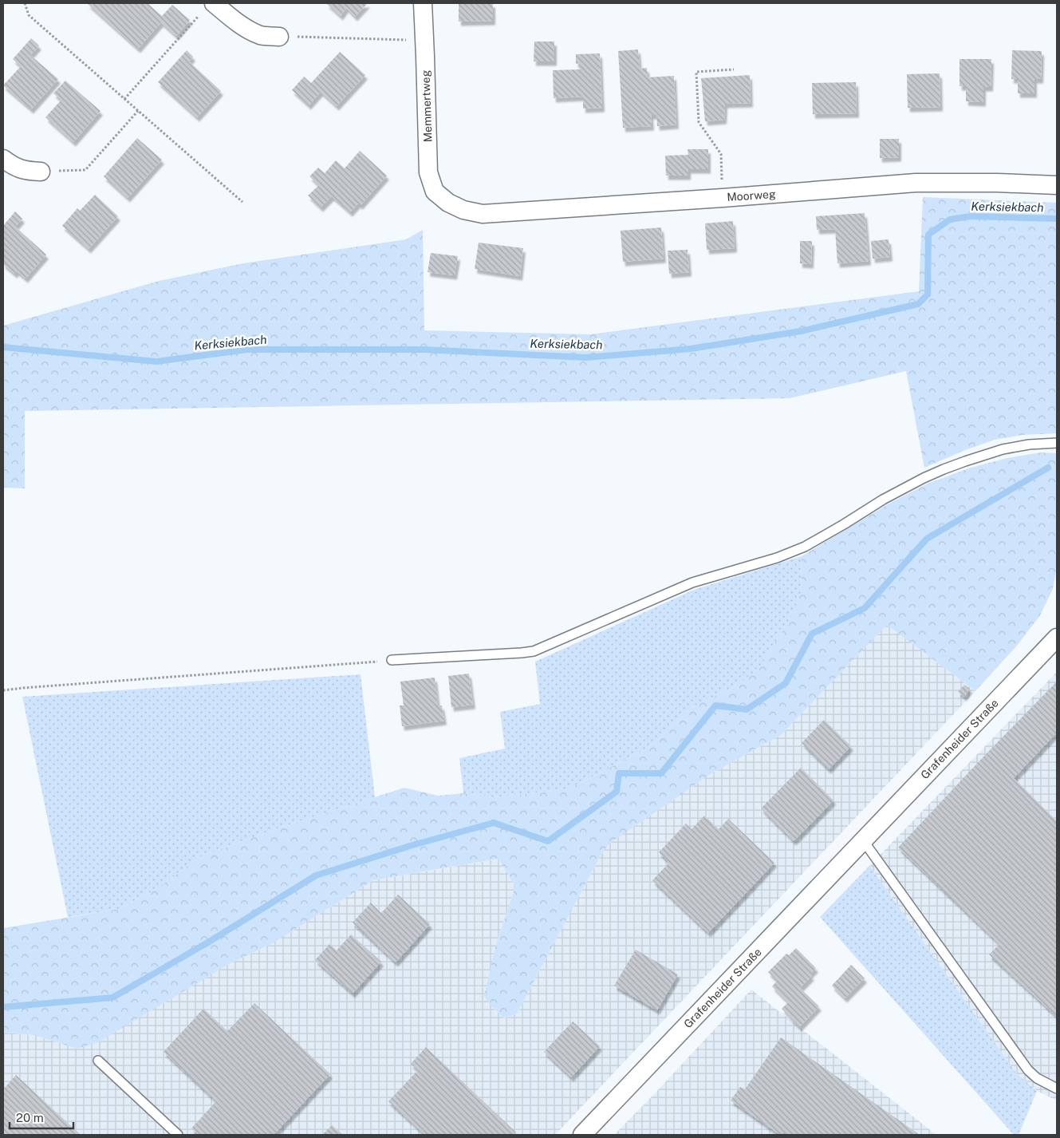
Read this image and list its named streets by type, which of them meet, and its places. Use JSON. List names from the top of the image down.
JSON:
{
  "streets": {
    "street": ["Memmertweg", "Moorweg", "Grafenheider Straße"]
  },
  "crossings": [
    ["Memmertweg", "Moorweg"]
  ],
  "water": ["Kerksiekbach"],
  "scale_bar": "20 m"
}
